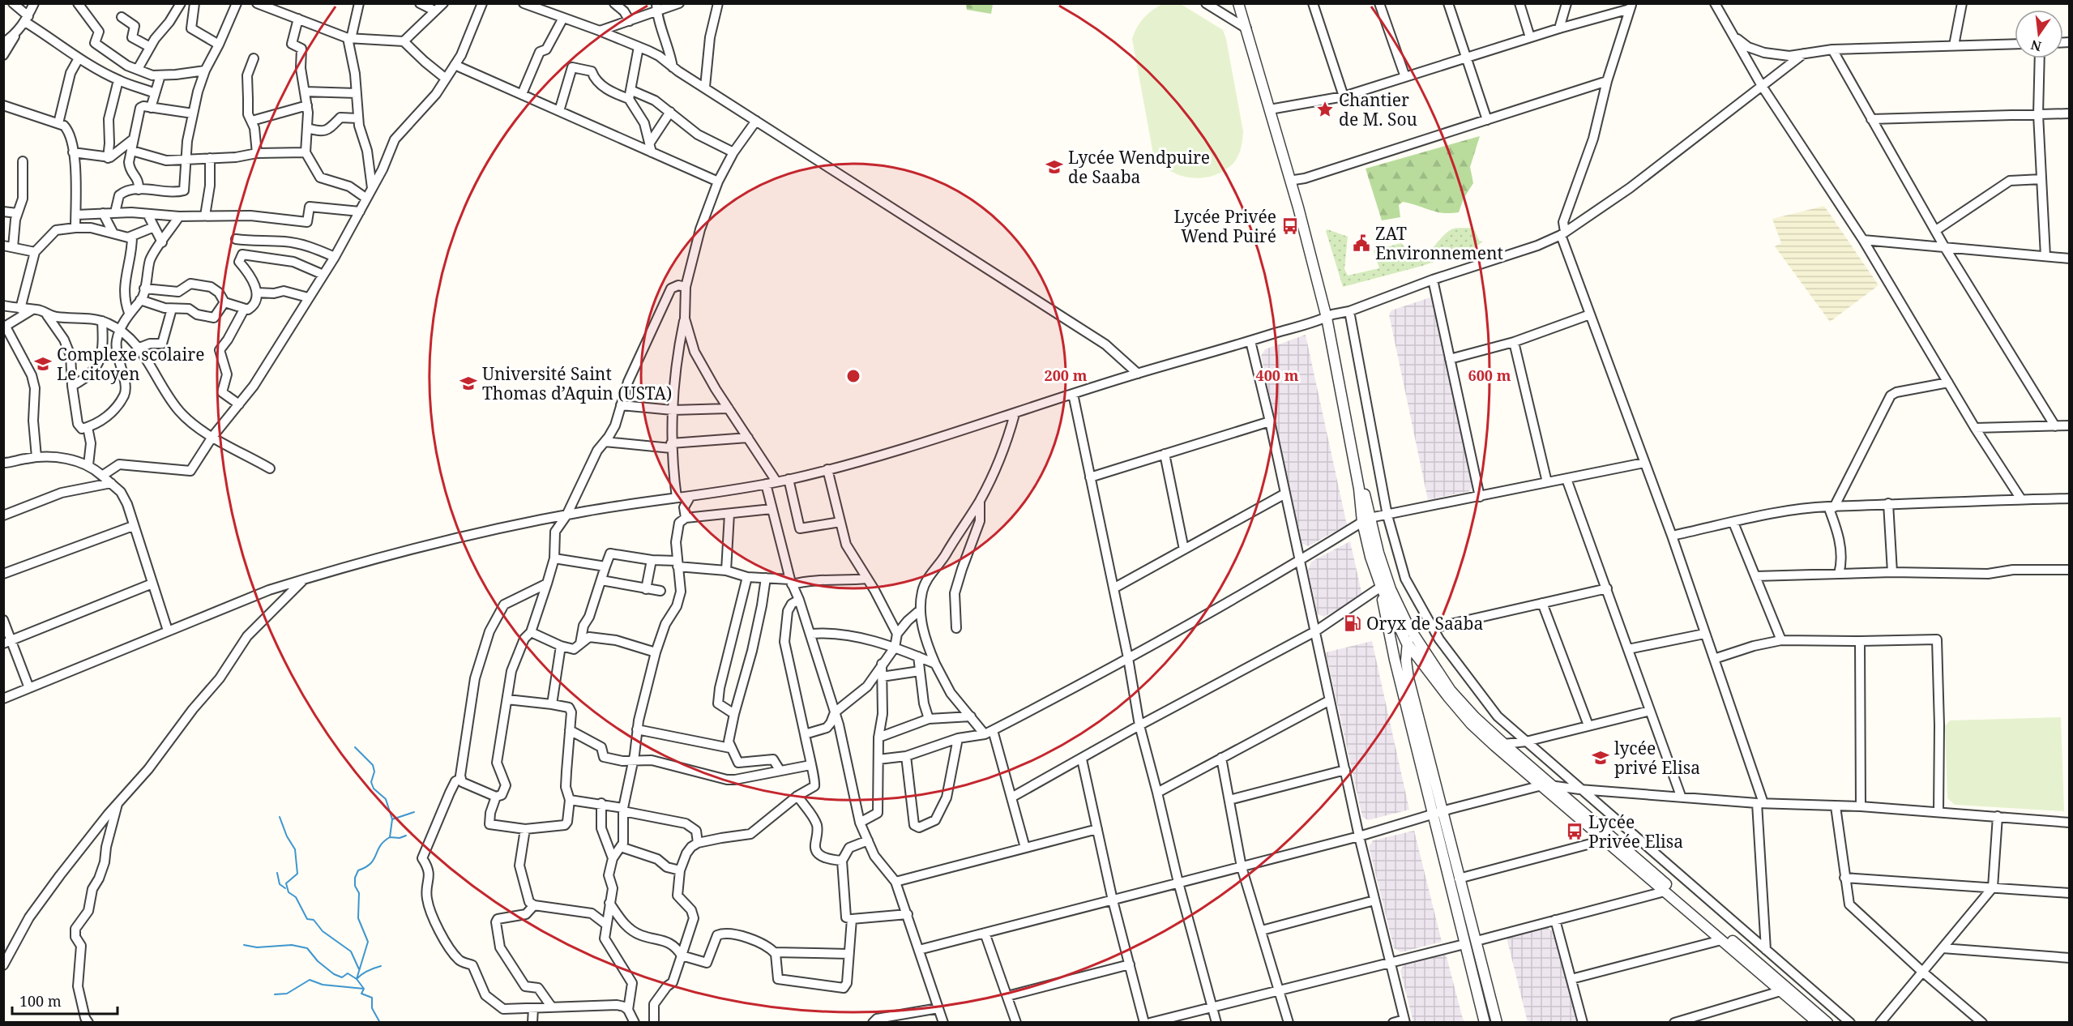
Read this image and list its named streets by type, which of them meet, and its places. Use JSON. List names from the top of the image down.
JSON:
{
  "places": {
    "place": ["Chantier de M. Sou"],
    "school or university": [
      "Lycée Wendpuire de Saaba",
      "Complexe scolaire Le citoyen",
      "Université Saint Thomas d’Aquin (USTA)",
      "lycée privé Elisa"
    ],
    "bus stop": ["Lycée Privée Wend Puiré", "Lycée Privée Elisa"],
    "public building": ["ZAT Environnement"],
    "fuel station": ["Oryx de Saaba"]
  },
  "scale_bar": "100 m",
  "north": "bottom",
  "rings": ["200 m", "400 m", "600 m"]
}
